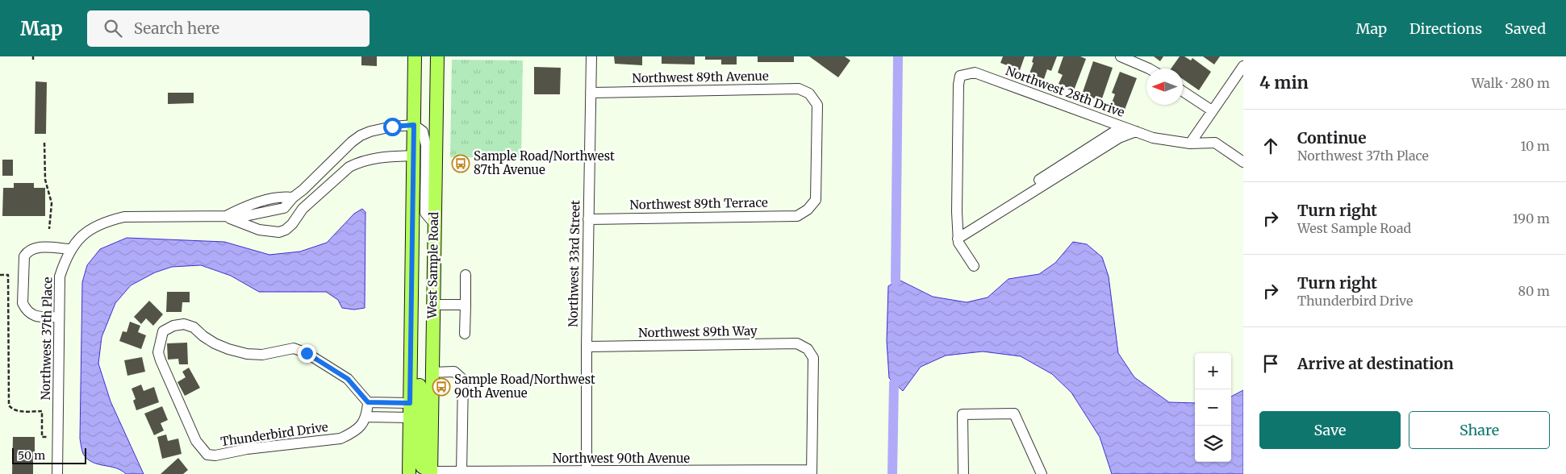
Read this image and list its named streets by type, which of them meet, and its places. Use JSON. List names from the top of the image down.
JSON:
{
  "streets": {
    "main road": ["West Sample Road"],
    "street": [
      "Northwest 89th Avenue",
      "Northwest 28th Drive",
      "Northwest 89th Terrace",
      "Northwest 33rd Street",
      "Northwest 89th Way",
      "Northwest 37th Place",
      "Thunderbird Drive",
      "Northwest 90th Avenue"
    ]
  },
  "crossings": [
    ["Northwest 89th Avenue", "Northwest 89th Terrace"],
    ["Northwest 89th Avenue", "Northwest 33rd Street"],
    ["Northwest 89th Terrace", "Northwest 33rd Street"],
    ["Northwest 33rd Street", "Northwest 89th Way"],
    ["Northwest 33rd Street", "Northwest 90th Avenue"],
    ["West Sample Road", "Northwest 37th Place"],
    ["West Sample Road", "Northwest 90th Avenue"],
    ["Northwest 89th Way", "Northwest 90th Avenue"]
  ],
  "places": {
    "bus stop": ["Sample Road/Northwest 87th Avenue", "Sample Road/Northwest 90th Avenue"]
  },
  "scale_bar": "50 m",
  "north": "left",
  "page": {
    "header": "Map",
    "search": "Search here",
    "nav": ["Map", "Directions", "Saved"],
    "heading": ["4 min", "Walk · 280 m"],
    "list": [
      ["Continue", "Northwest 37th Place", "10 m"],
      ["Turn right", "West Sample Road", "190 m"],
      ["Turn right", "Thunderbird Drive", "80 m"],
      "Arrive at destination"
    ],
    "map_buttons": ["+", "−"],
    "buttons": ["Save", "Share"],
    "scale": "50 m"
  }
}
